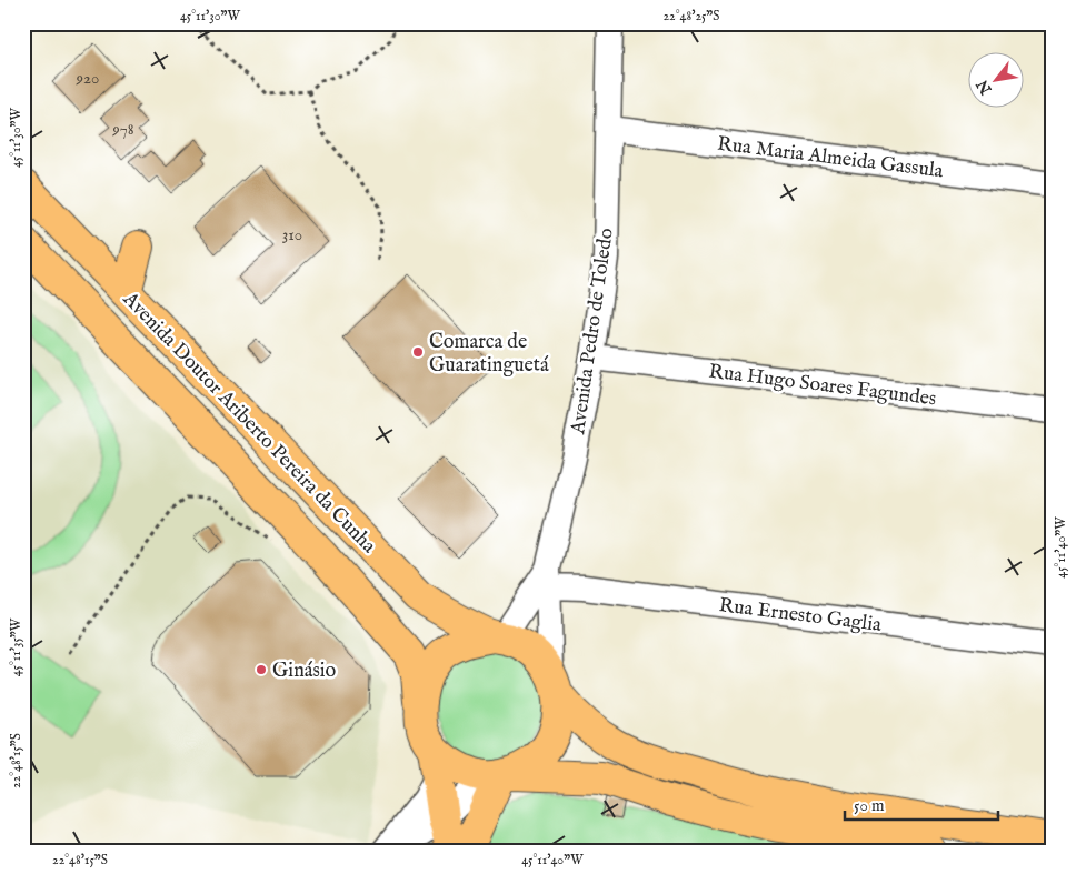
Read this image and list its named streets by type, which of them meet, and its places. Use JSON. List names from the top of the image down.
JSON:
{
  "streets": {
    "main road": ["Avenida Doutor Ariberto Pereira da Cunha"],
    "street": [
      "Rua Maria Almeida Gassula",
      "Avenida Pedro de Toledo",
      "Rua Hugo Soares Fagundes",
      "Rua Ernesto Gaglia"
    ]
  },
  "crossings": [
    ["Rua Maria Almeida Gassula", "Avenida Pedro de Toledo"],
    ["Avenida Pedro de Toledo", "Rua Hugo Soares Fagundes"],
    ["Avenida Pedro de Toledo", "Avenida Doutor Ariberto Pereira da Cunha"],
    ["Avenida Pedro de Toledo", "Rua Ernesto Gaglia"]
  ],
  "places": ["Comarca de Guaratinguetá", "Ginásio"],
  "house_numbers": ["920", "978", "310"],
  "scale_bar": "50 m",
  "north": "bottom left",
  "coordinates": [
    "45°11'30\"W",
    "22°48'25\"S",
    "45°11'40\"W",
    "45°11'35\"W",
    "22°48'15\"S"
  ]
}
